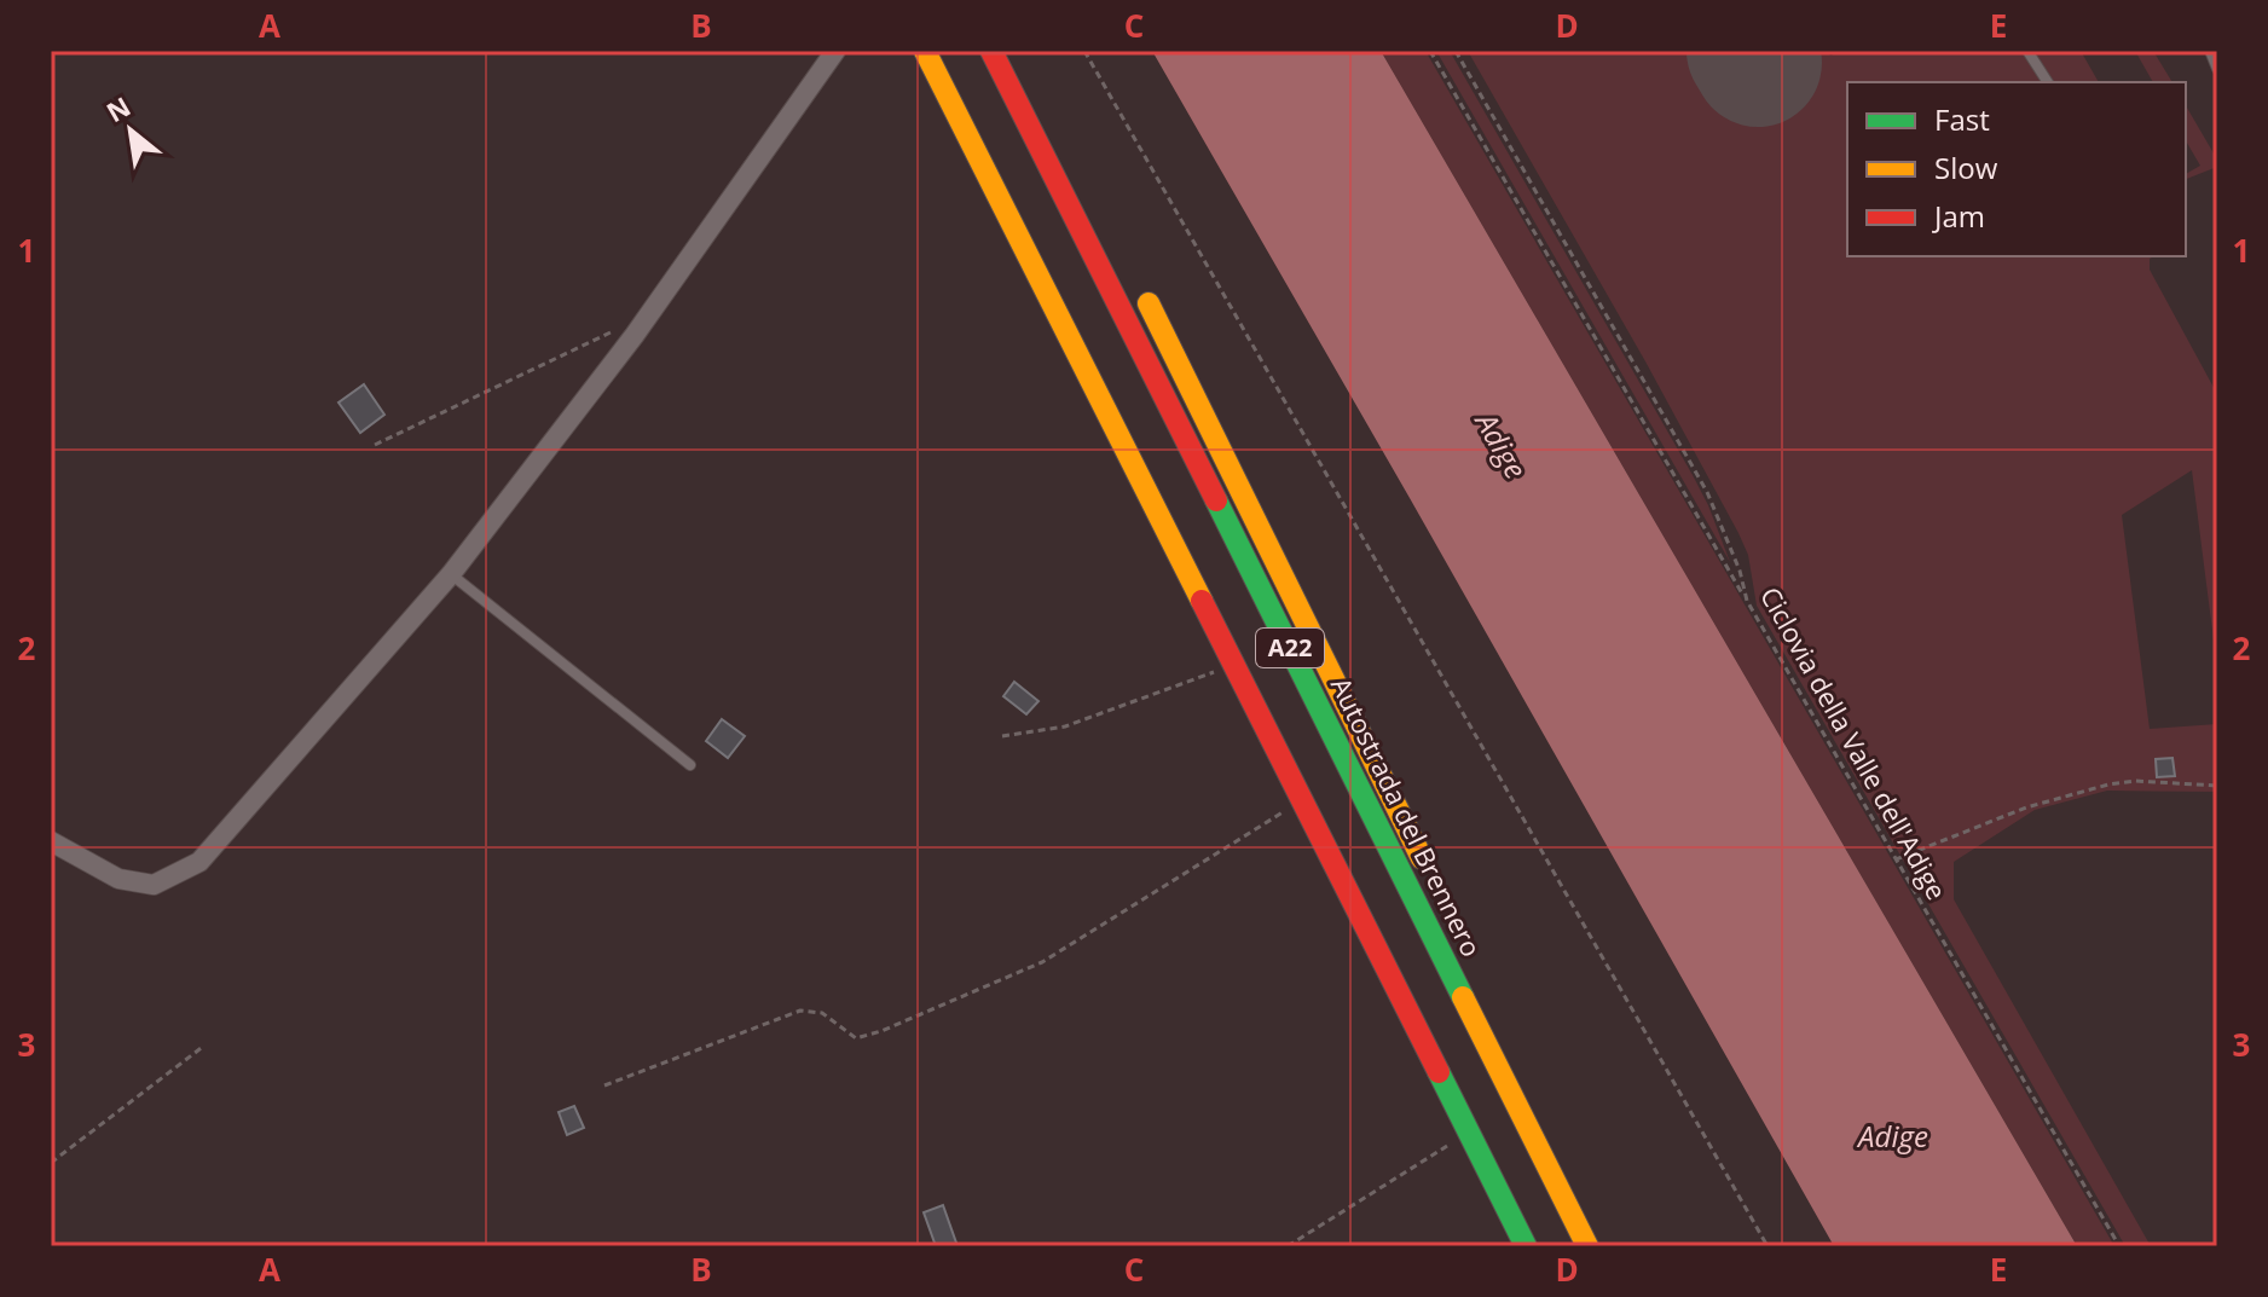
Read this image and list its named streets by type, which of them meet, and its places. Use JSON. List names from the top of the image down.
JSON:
{
  "streets": {
    "main road": ["A22", "Autostrada del Brennero"],
    "path": ["Ciclovia della Valle dell'Adige"]
  },
  "water": ["Adige"],
  "legend": ["Fast", "Slow", "Jam"],
  "north": "top left",
  "grid": {
    "columns": [
      "A",
      "B",
      "C",
      "D",
      "E"
    ],
    "rows": ["1", "2", "3"]
  }
}
